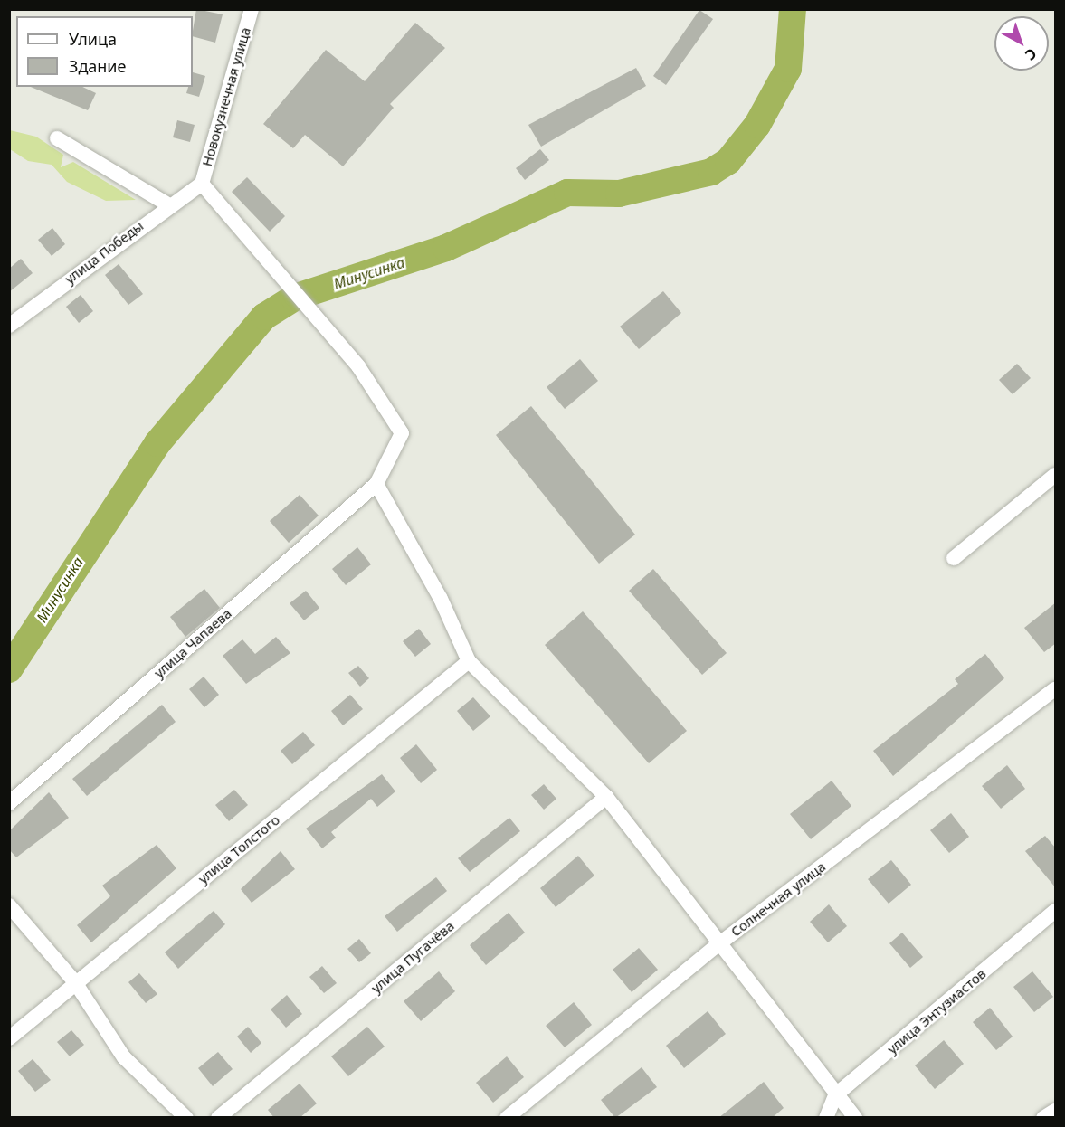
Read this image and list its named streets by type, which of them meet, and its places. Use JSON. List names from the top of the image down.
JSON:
{
  "streets": {
    "street": [
      "Новокузнечная улица",
      "улица Победы",
      "улица Чапаева",
      "улица Толстого",
      "Солнечная улица",
      "улица Пугачёва",
      "улица Энтузиастов"
    ]
  },
  "crossings": [
    ["Новокузнечная улица", "улица Победы"]
  ],
  "water": ["Минусинка"],
  "legend": ["Улица", "Здание"],
  "north": "bottom right"
}
